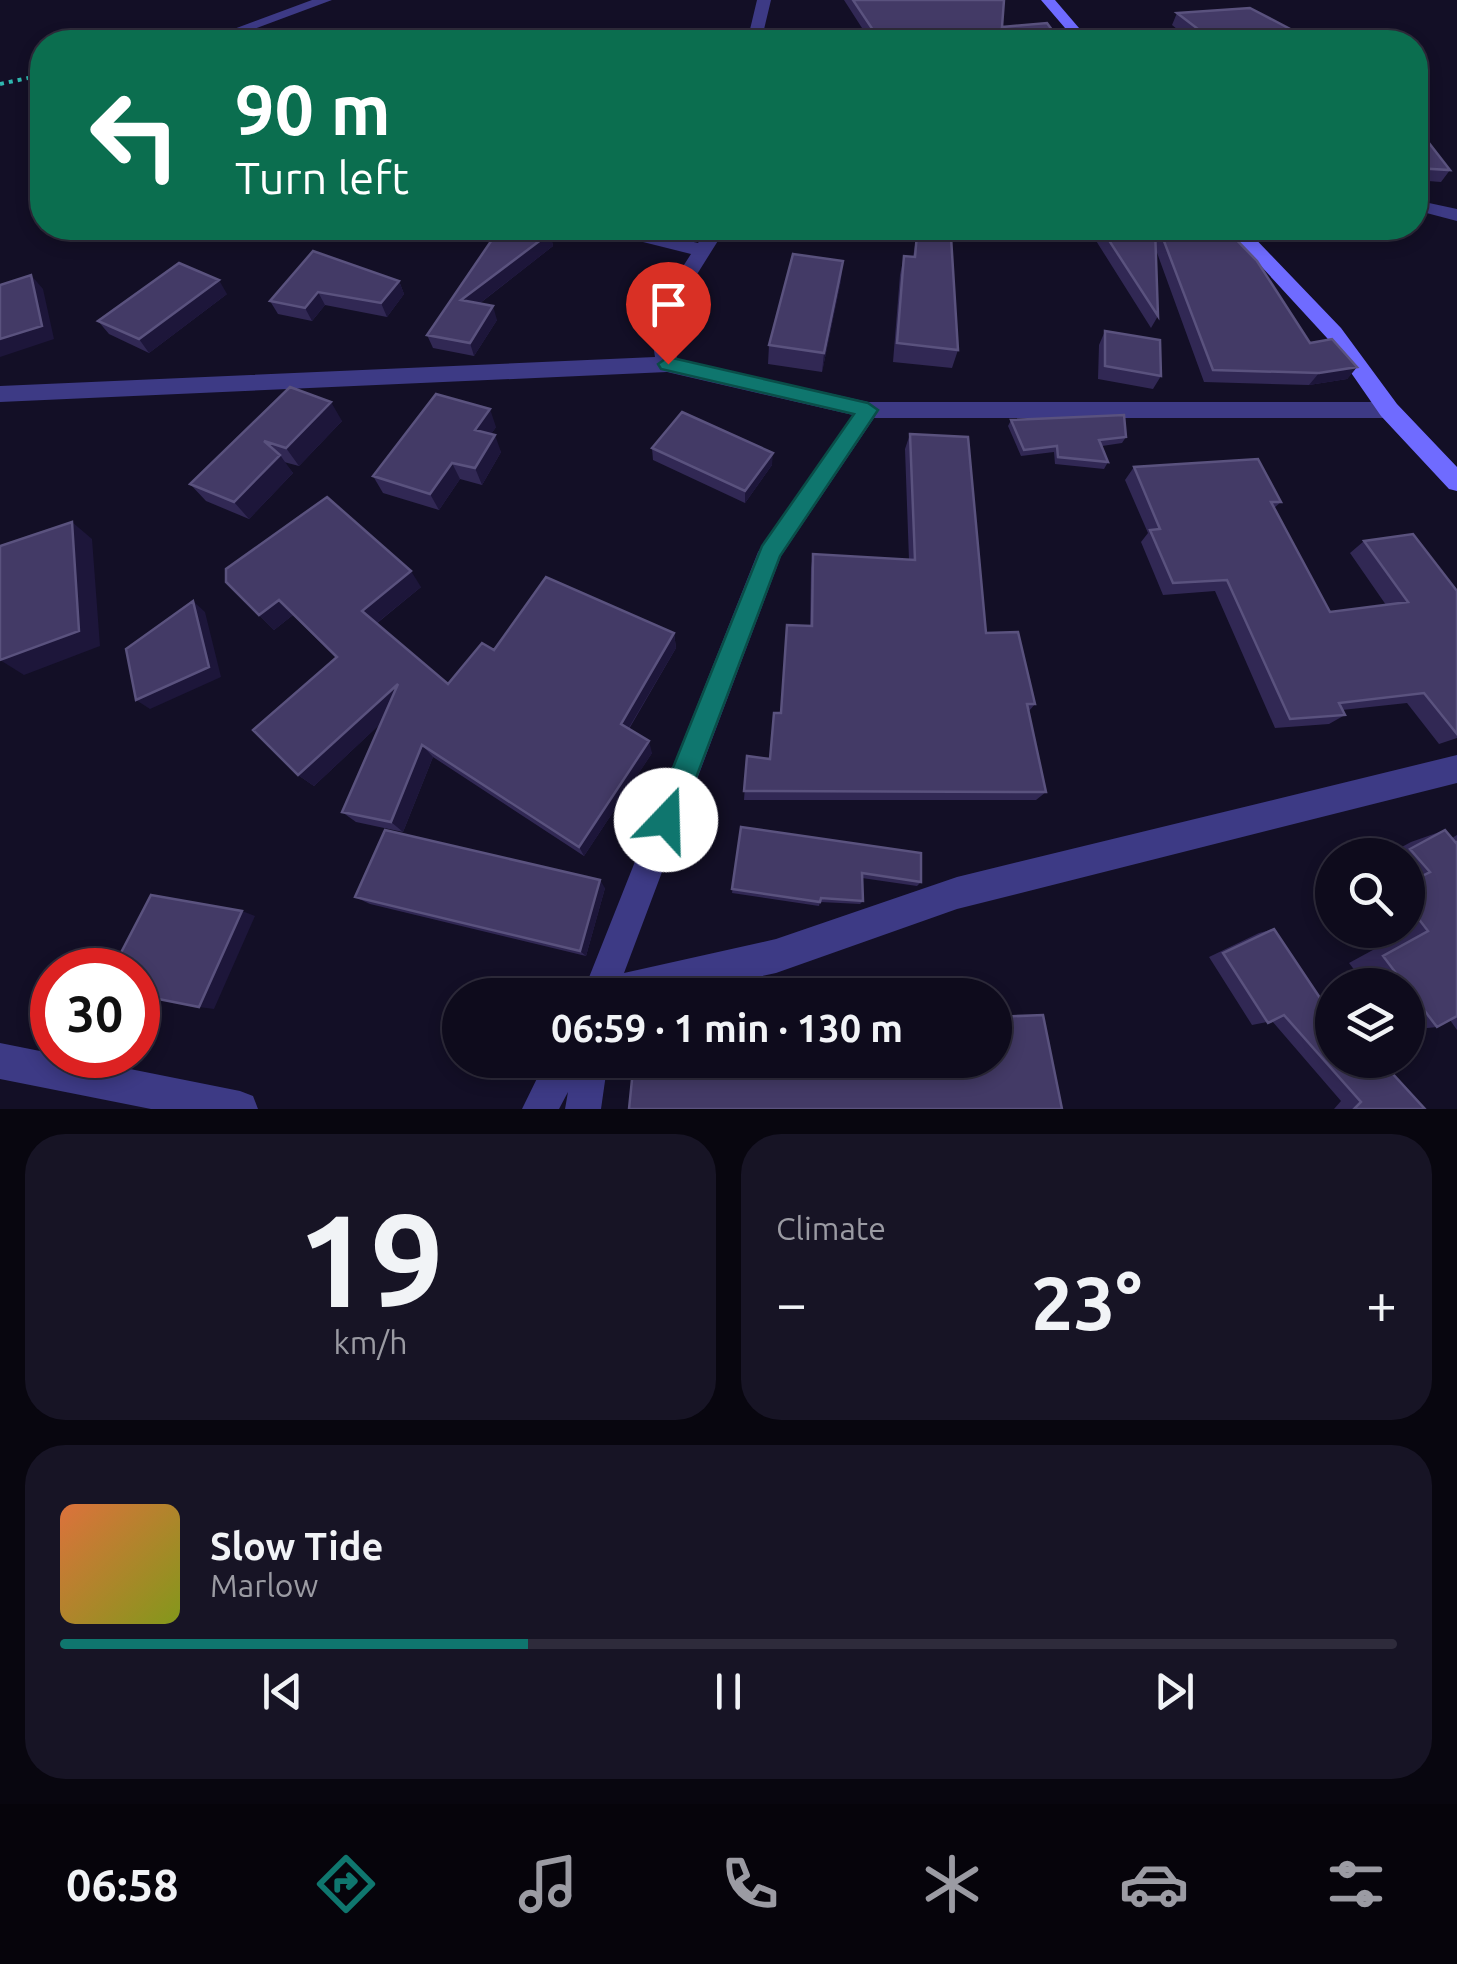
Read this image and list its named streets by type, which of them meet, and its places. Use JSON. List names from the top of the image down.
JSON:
{
  "page": {
    "turn": ["90 m", "Turn left"],
    "limit": "30",
    "trip": "06:59 · 1 min · 130 m",
    "tile": [
      ["19", "km/h"],
      "Climate"
    ],
    "heat": ["−", "23°", "+"],
    "song": ["Slow Tide", "Marlow"],
    "tabs": "06:58"
  }
}
